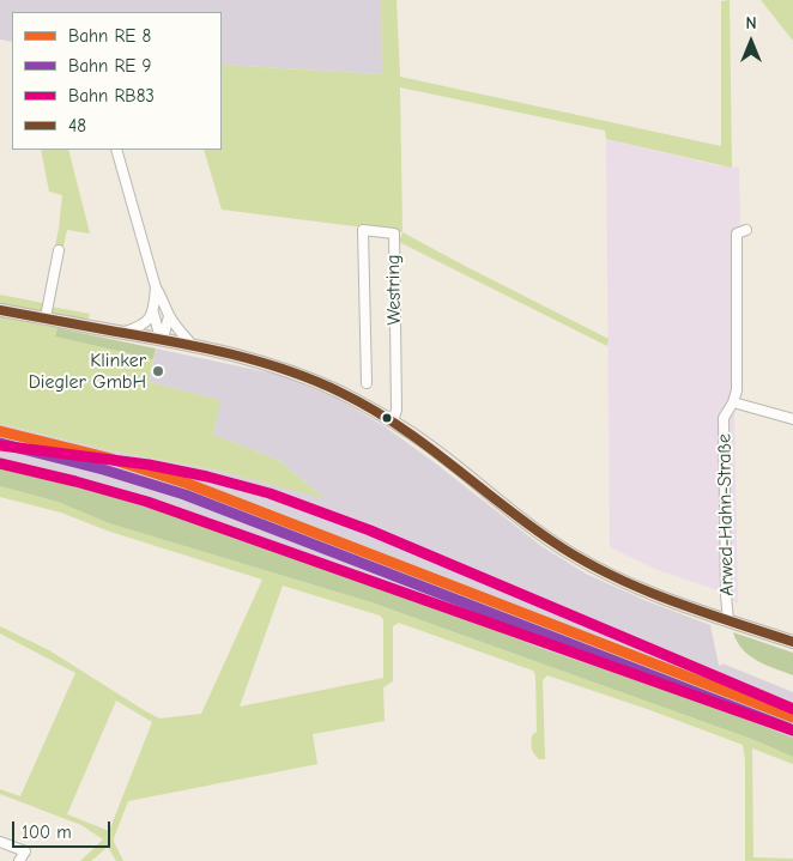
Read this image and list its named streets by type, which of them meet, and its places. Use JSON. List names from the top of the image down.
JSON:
{
  "streets": {
    "street": ["Westring", "Arwed-Hahn-Straße"]
  },
  "places": ["Klinker Diegler GmbH"],
  "lines": ["transit line 48", "rail line RB83"],
  "legend": [
    "Bahn RE 8",
    "Bahn RE 9",
    "Bahn RB83",
    "48"
  ],
  "scale_bar": "100 m",
  "north": "top"
}
